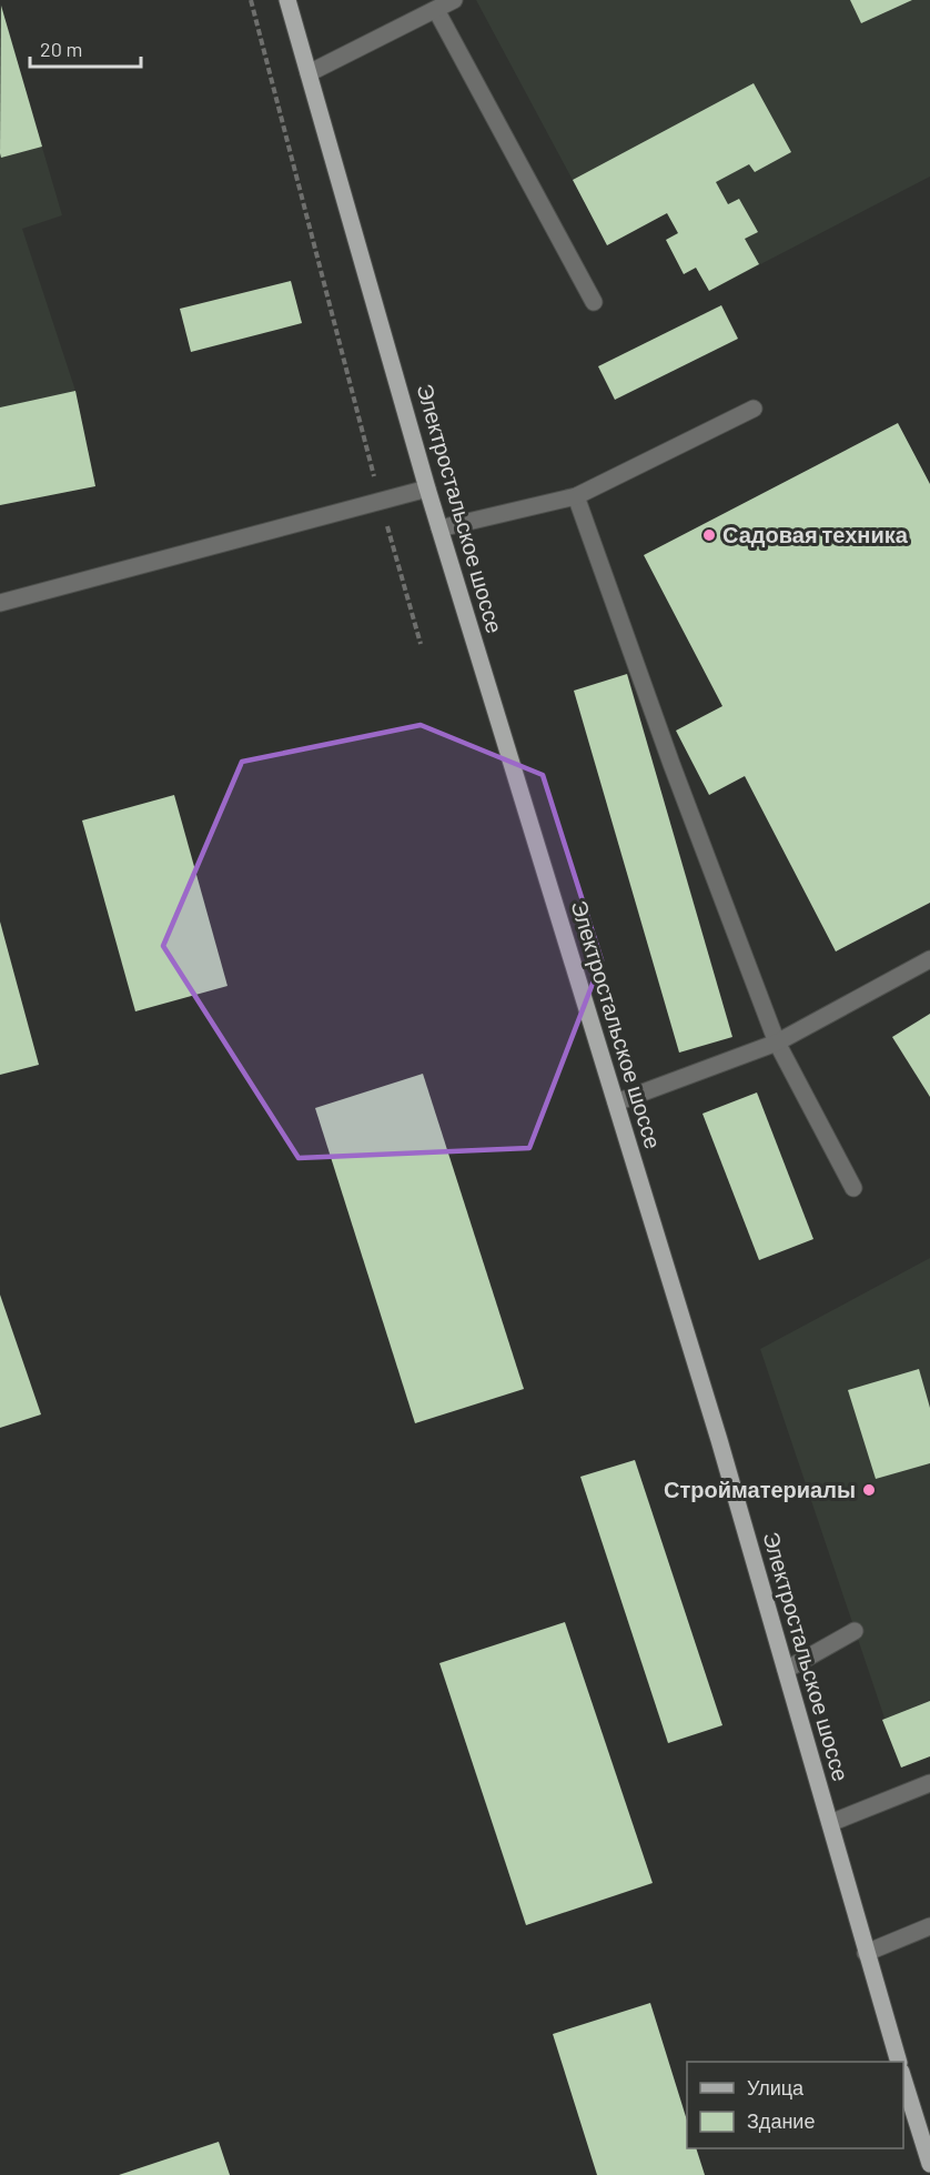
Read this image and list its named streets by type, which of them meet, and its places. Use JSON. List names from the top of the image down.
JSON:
{
  "streets": {
    "main road": ["Электростальское шоссе"]
  },
  "places": ["Садовая техника", "Стройматериалы"],
  "legend": ["Улица", "Здание"],
  "scale_bar": "20 m"
}
